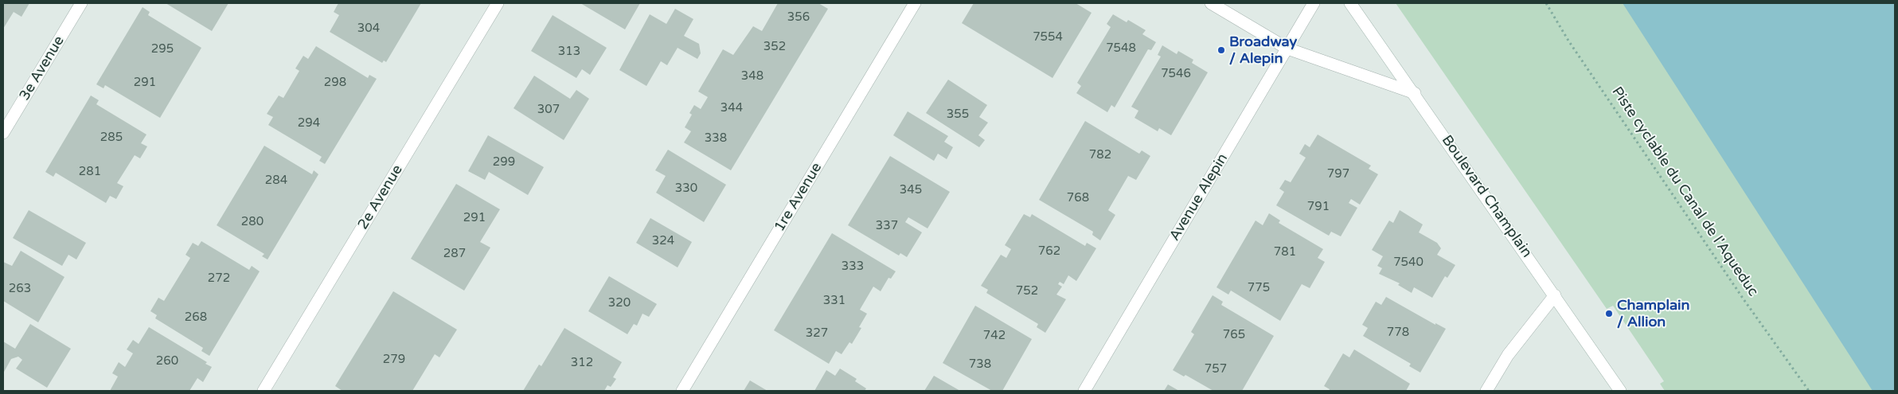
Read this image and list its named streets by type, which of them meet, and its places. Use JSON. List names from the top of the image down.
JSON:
{
  "streets": {
    "street": [
      "3e Avenue",
      "Boulevard Champlain",
      "2e Avenue",
      "1re Avenue",
      "Avenue Alepin"
    ],
    "path": ["Piste cyclable du Canal de l'Aqueduc"]
  },
  "places": ["Broadway / Alepin", "Champlain / Allion"],
  "house_numbers": [
    "356",
    "304",
    "7554",
    "352",
    "7548",
    "295",
    "313",
    "7546",
    "348",
    "291",
    "298",
    "344",
    "307",
    "355",
    "294",
    "285",
    "338",
    "782",
    "299",
    "281",
    "797",
    "284",
    "330",
    "345",
    "768",
    "791",
    "291",
    "280",
    "337",
    "324",
    "762",
    "781",
    "287",
    "7540",
    "333",
    "272",
    "775",
    "263",
    "752",
    "331",
    "320",
    "268",
    "778",
    "327",
    "765",
    "742",
    "279",
    "260",
    "312",
    "738",
    "757"
  ]
}
